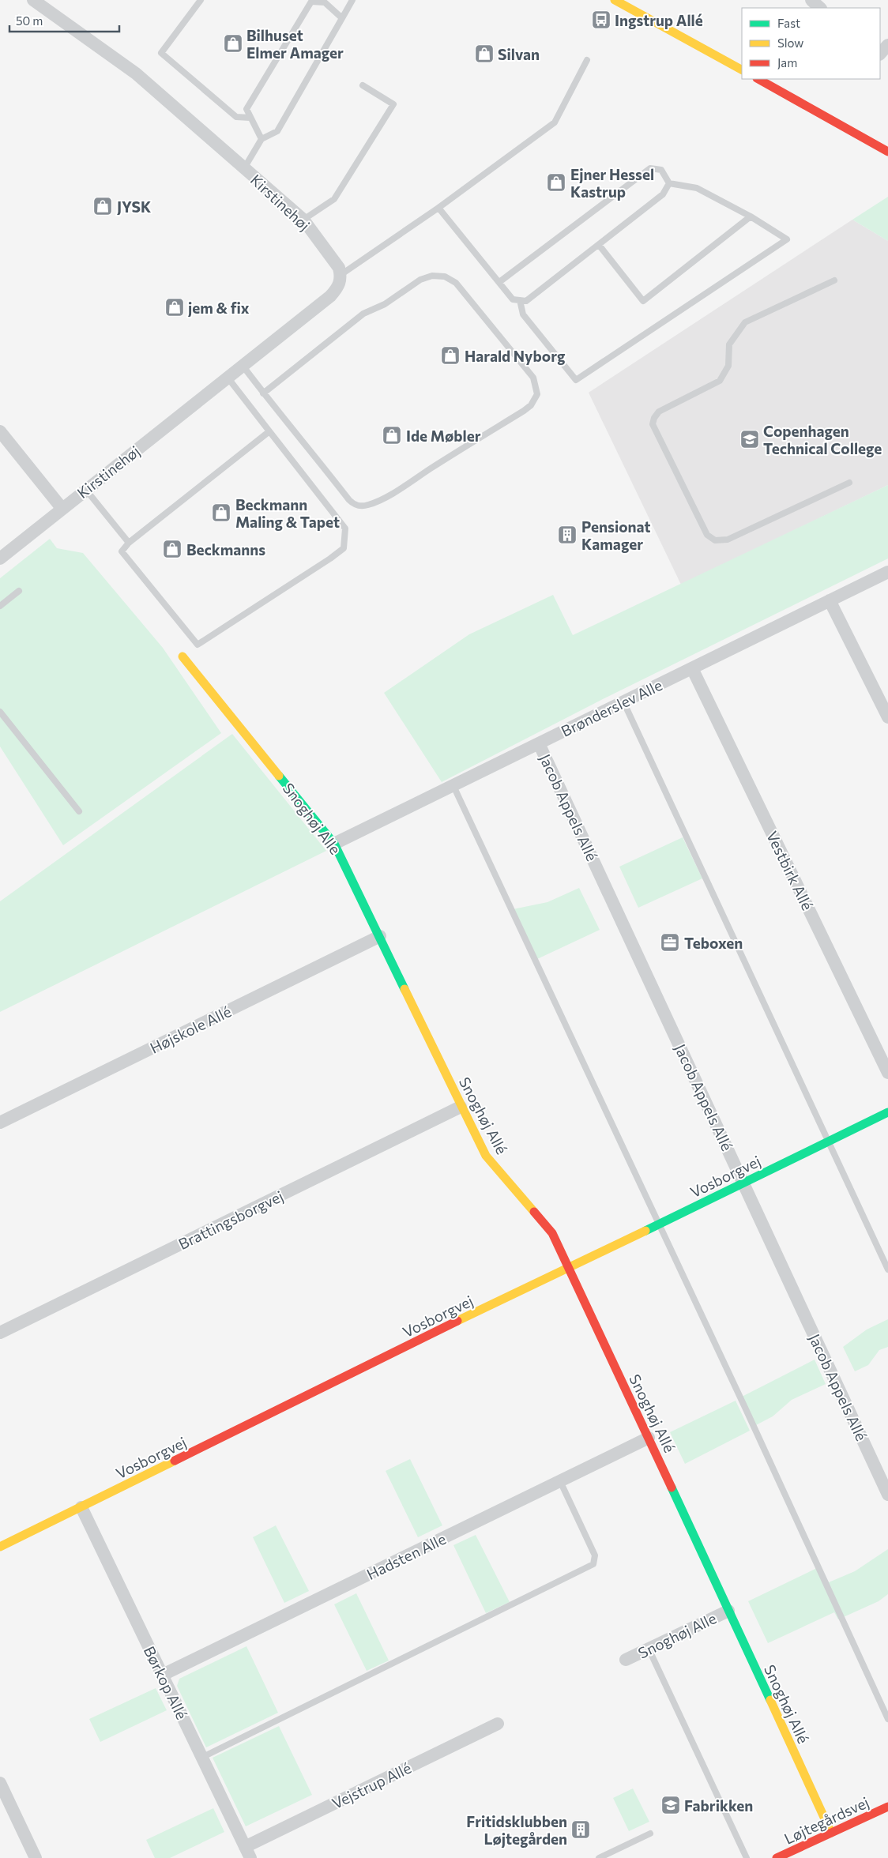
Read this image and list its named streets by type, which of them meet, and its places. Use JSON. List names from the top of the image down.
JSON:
{
  "streets": {
    "street": [
      "Kirstinehøj",
      "Brønderslev Alle",
      "Jacob Appels Allé",
      "Snoghøj Alle",
      "Vestbirk Allé",
      "Højskole Allé",
      "Snoghøj Allé",
      "Vosborgvej",
      "Brattingsborgvej",
      "Hadsten Alle",
      "Børkop Allé",
      "Vejstrup Allé",
      "Løjtegårdsvej"
    ]
  },
  "crossings": [
    ["Brønderslev Alle", "Jacob Appels Allé"],
    ["Brønderslev Alle", "Snoghøj Alle"],
    ["Brønderslev Alle", "Vestbirk Allé"],
    ["Jacob Appels Allé", "Vosborgvej"],
    ["Snoghøj Alle", "Højskole Allé"],
    ["Snoghøj Alle", "Snoghøj Allé"],
    ["Snoghøj Allé", "Vosborgvej"],
    ["Snoghøj Allé", "Brattingsborgvej"],
    ["Snoghøj Allé", "Hadsten Alle"],
    ["Snoghøj Allé", "Løjtegårdsvej"],
    ["Vosborgvej", "Børkop Allé"],
    ["Hadsten Alle", "Børkop Allé"],
    ["Børkop Allé", "Vejstrup Allé"]
  ],
  "places": {
    "bus stop": ["Ingstrup Allé"],
    "shop": [
      "Bilhuset Elmer Amager",
      "Silvan",
      "Ejner Hessel Kastrup",
      "JYSK",
      "jem & fix",
      "Harald Nyborg",
      "Ide Møbler",
      "Beckmann Maling & Tapet",
      "Beckmanns"
    ],
    "school or university": ["Copenhagen Technical College", "Fabrikken"],
    "building": ["Pensionat Kamager", "Fritidsklubben Løjtegården"],
    "office": ["Teboxen"]
  },
  "legend": ["Fast", "Slow", "Jam"],
  "scale_bar": "50 m"
}
